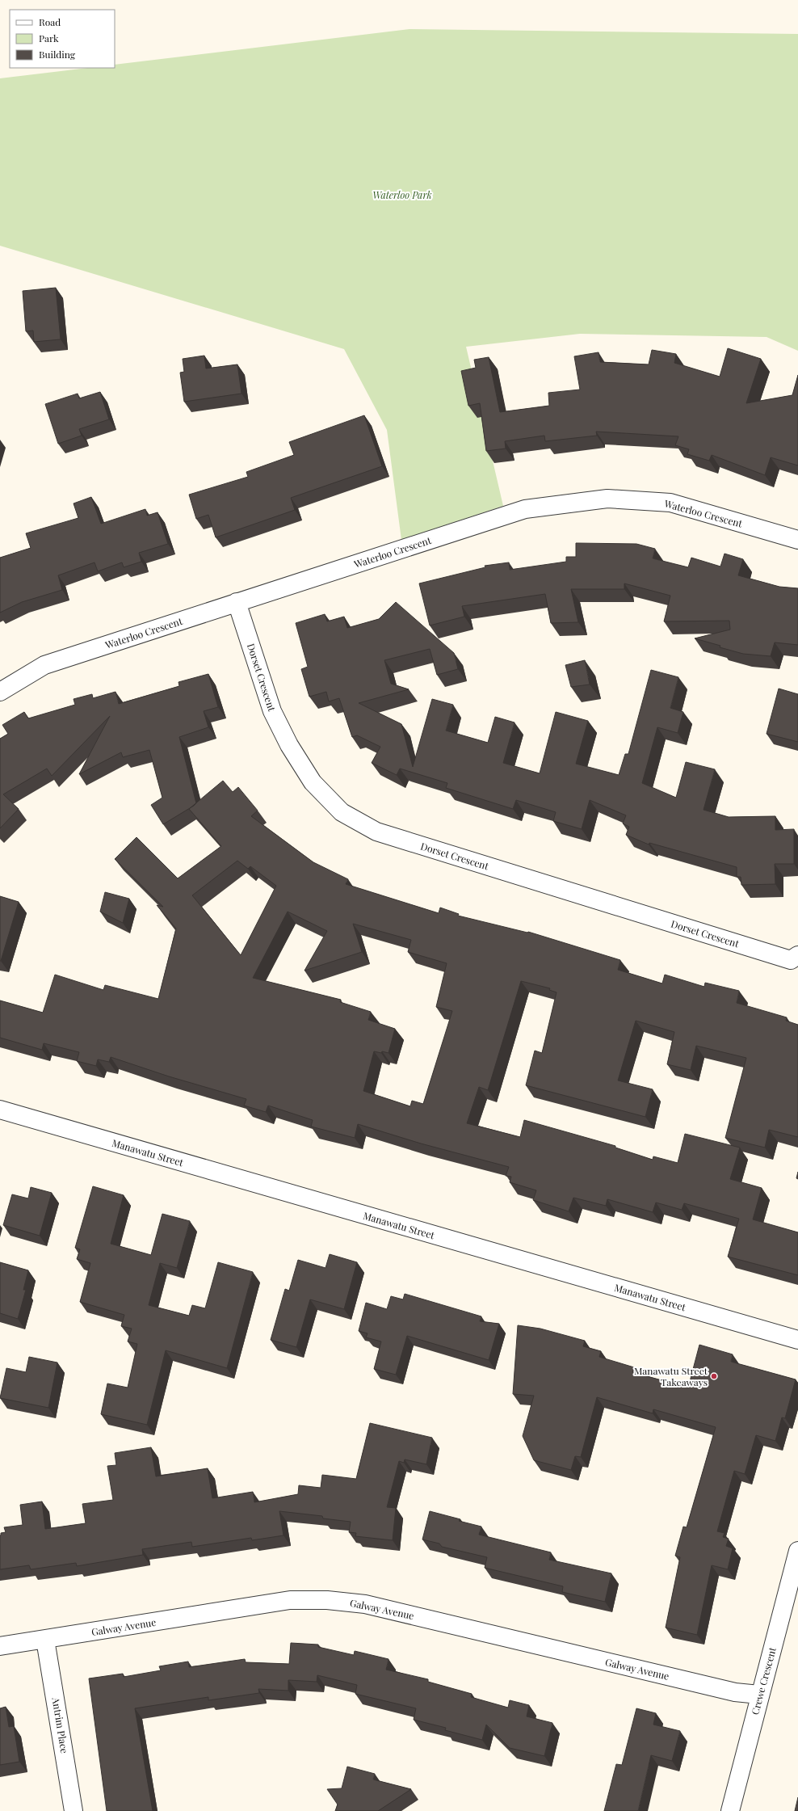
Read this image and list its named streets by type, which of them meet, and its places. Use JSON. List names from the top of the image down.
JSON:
{
  "streets": {
    "street": [
      "Waterloo Crescent",
      "Dorset Crescent",
      "Manawatu Street",
      "Galway Avenue",
      "Crewe Crescent",
      "Antrim Place"
    ]
  },
  "crossings": [
    ["Waterloo Crescent", "Dorset Crescent"],
    ["Galway Avenue", "Crewe Crescent"],
    ["Galway Avenue", "Antrim Place"]
  ],
  "parks": ["Waterloo Park"],
  "places": ["Manawatu Street Takeaways"],
  "legend": ["Road", "Park", "Building"]
}
